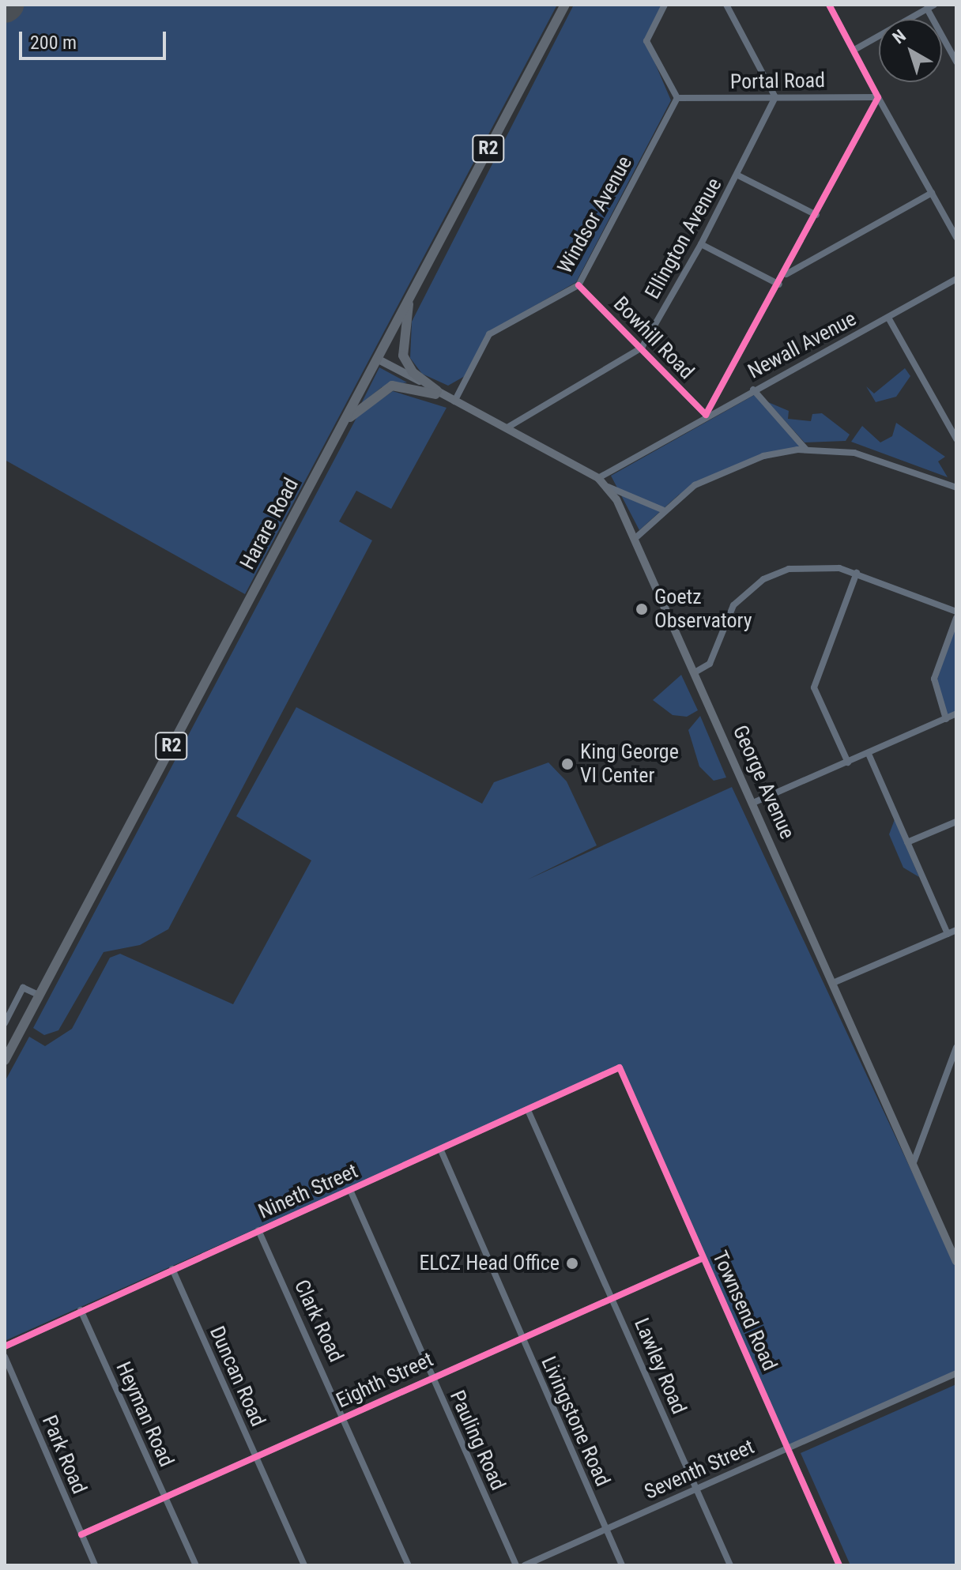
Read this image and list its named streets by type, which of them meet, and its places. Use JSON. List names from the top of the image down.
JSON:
{
  "streets": {
    "highway": ["R2", "Harare Road"],
    "main road": ["George Avenue"],
    "street": [
      "Portal Road",
      "Windsor Avenue",
      "Ellington Avenue",
      "Bowhill Road",
      "Newall Avenue",
      "Nineth Street",
      "Townsend Road",
      "Clark Road",
      "Lawley Road",
      "Duncan Road",
      "Eighth Street",
      "Heyman Road",
      "Livingstone Road",
      "Pauling Road",
      "Park Road",
      "Seventh Street"
    ]
  },
  "crossings": [
    ["Portal Road", "Windsor Avenue"],
    ["Portal Road", "Ellington Avenue"],
    ["Windsor Avenue", "Bowhill Road"],
    ["Windsor Avenue", "George Avenue"],
    ["Ellington Avenue", "Bowhill Road"],
    ["Ellington Avenue", "George Avenue"],
    ["Bowhill Road", "Newall Avenue"],
    ["Newall Avenue", "George Avenue"],
    ["Harare Road", "George Avenue"],
    ["Nineth Street", "Townsend Road"],
    ["Nineth Street", "Clark Road"],
    ["Nineth Street", "Lawley Road"],
    ["Nineth Street", "Duncan Road"],
    ["Nineth Street", "Heyman Road"],
    ["Nineth Street", "Livingstone Road"],
    ["Nineth Street", "Pauling Road"],
    ["Townsend Road", "Eighth Street"],
    ["Townsend Road", "Seventh Street"],
    ["Clark Road", "Eighth Street"],
    ["Lawley Road", "Eighth Street"],
    ["Lawley Road", "Seventh Street"],
    ["Duncan Road", "Eighth Street"],
    ["Eighth Street", "Heyman Road"],
    ["Eighth Street", "Livingstone Road"],
    ["Eighth Street", "Pauling Road"],
    ["Eighth Street", "Park Road"],
    ["Livingstone Road", "Seventh Street"]
  ],
  "places": ["Goetz Observatory", "King George VI Center", "ELCZ Head Office"],
  "scale_bar": "200 m",
  "north": "top left"
}
